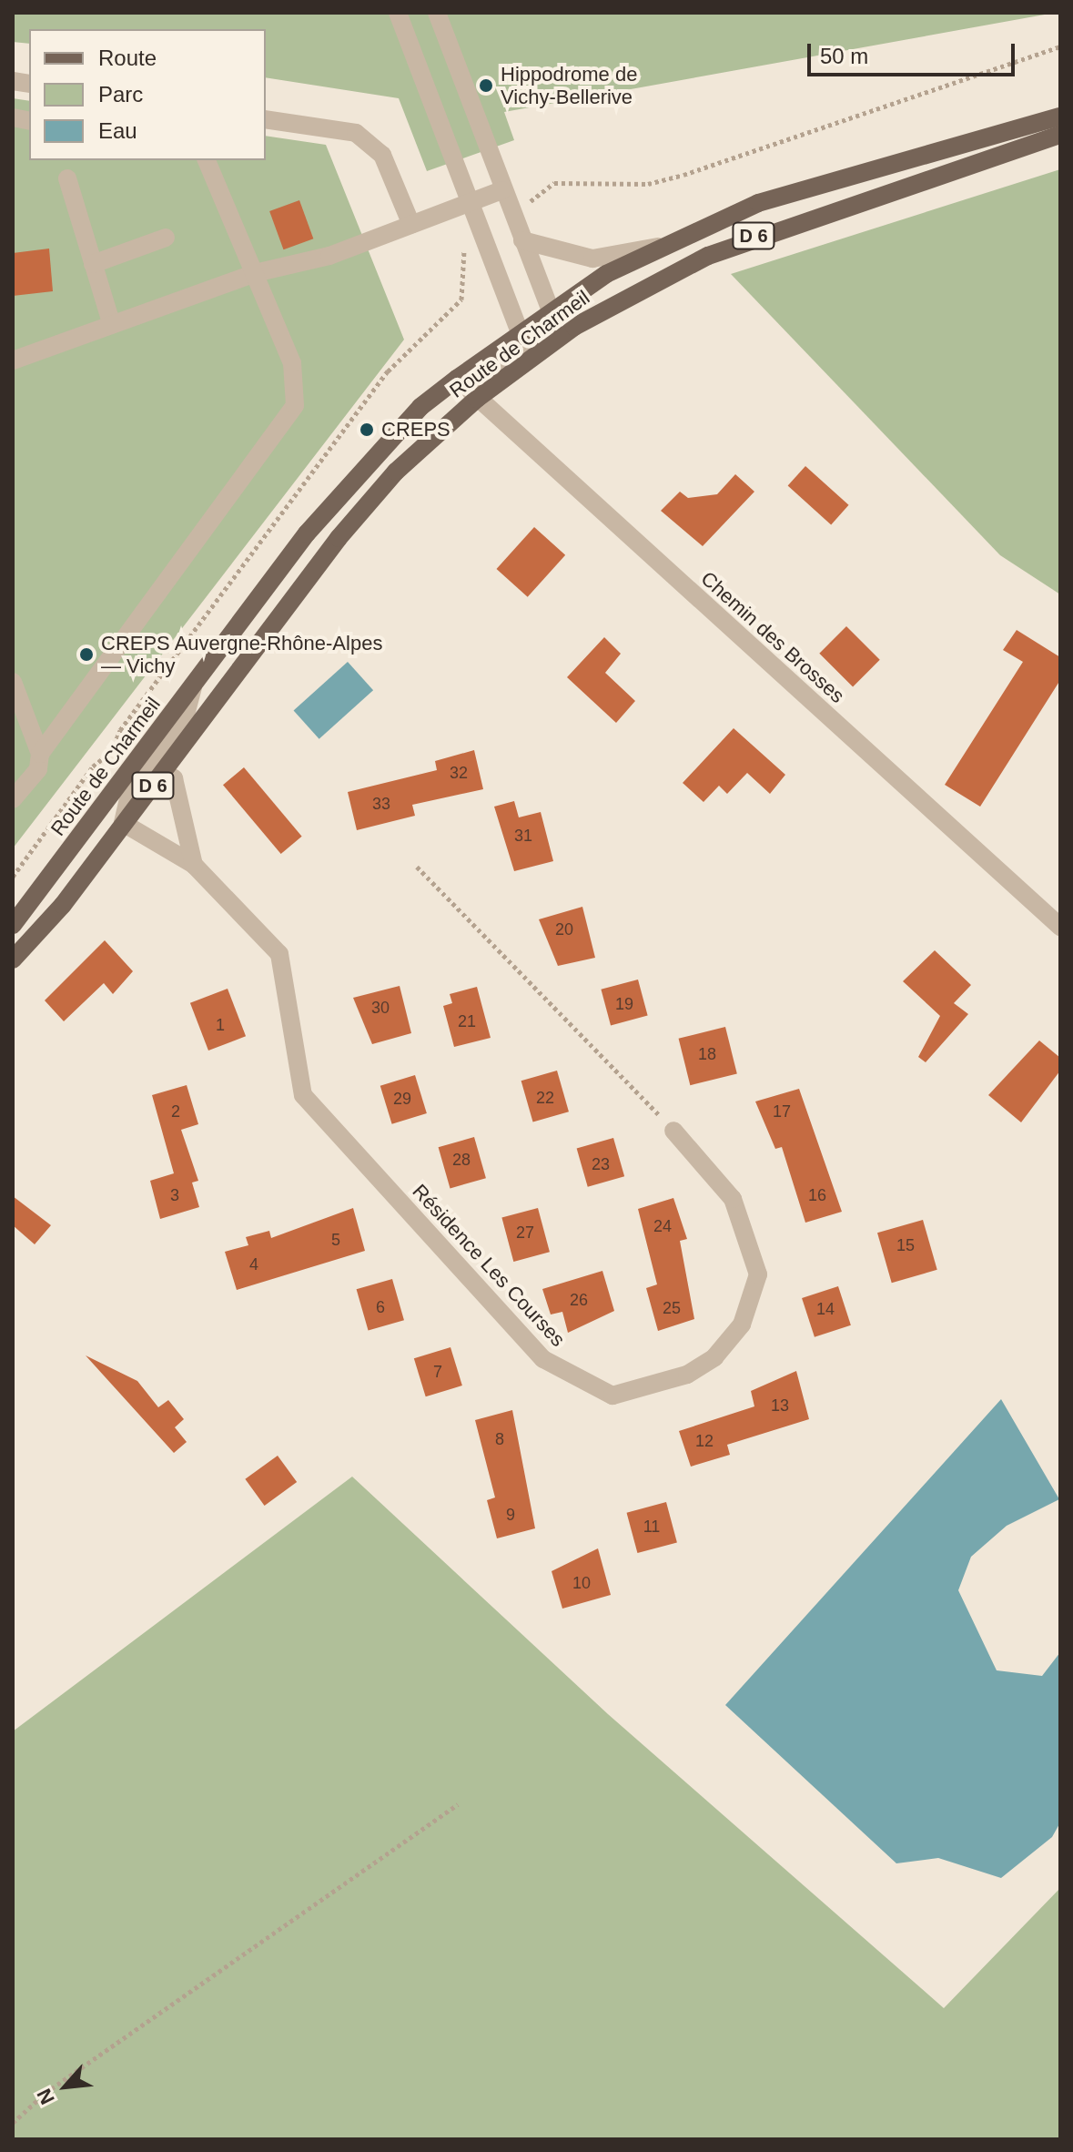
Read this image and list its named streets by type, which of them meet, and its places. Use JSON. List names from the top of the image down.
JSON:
{
  "streets": {
    "main road": ["D 6", "Route de Charmeil"],
    "street": ["Chemin des Brosses", "Résidence Les Courses"]
  },
  "crossings": [
    ["Route de Charmeil", "Chemin des Brosses"],
    ["Route de Charmeil", "Résidence Les Courses"]
  ],
  "places": ["Hippodrome de Vichy-Bellerive", "CREPS", "CREPS Auvergne-Rhône-Alpes — Vichy"],
  "house_numbers": [
    "32",
    "33",
    "31",
    "20",
    "19",
    "30",
    "21",
    "1",
    "18",
    "22",
    "29",
    "2",
    "17",
    "28",
    "23",
    "3",
    "16",
    "24",
    "27",
    "5",
    "15",
    "4",
    "26",
    "6",
    "25",
    "14",
    "7",
    "13",
    "8",
    "12",
    "9",
    "11",
    "10"
  ],
  "legend": ["Route", "Parc", "Eau"],
  "scale_bar": "50 m",
  "north": "bottom left"
}
